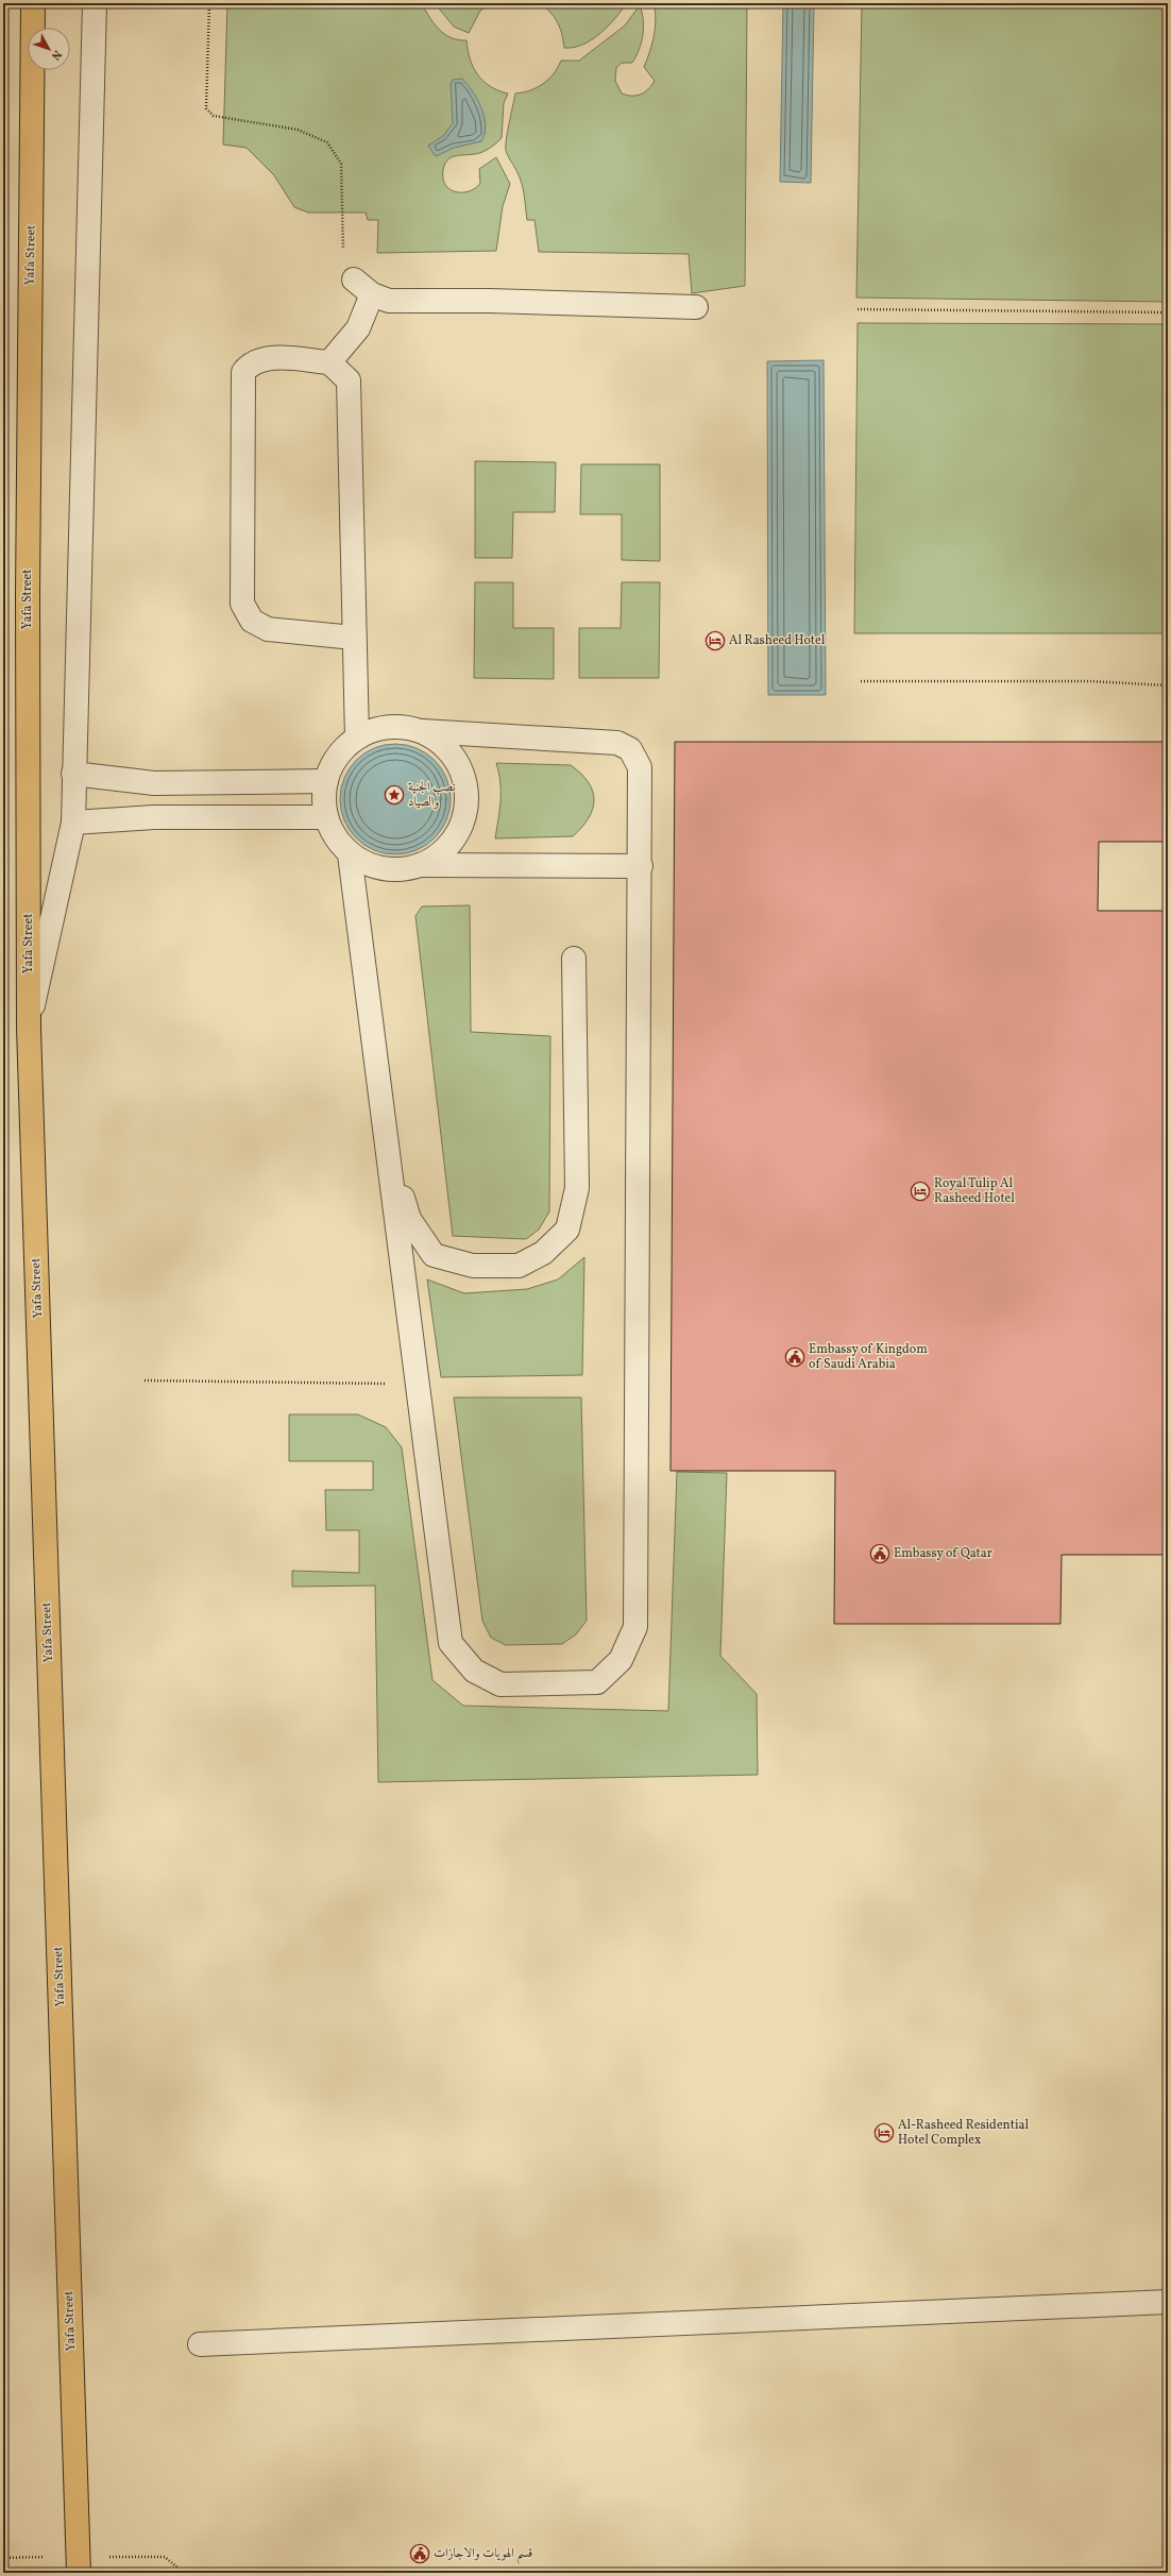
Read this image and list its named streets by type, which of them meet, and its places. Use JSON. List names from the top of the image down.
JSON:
{
  "streets": {
    "highway": ["Yafa Street"]
  },
  "places": {
    "hotel": ["Al Rasheed Hotel", "Royal Tulip Al Rasheed Hotel", "Al-Rasheed Residential Hotel Complex"],
    "place": ["نصب الجنية والصياد"],
    "public building": ["Embassy of Kingdom of Saudi Arabia", "Embassy of Qatar", "قسم الهويات والاجازات"]
  },
  "north": "bottom right"
}
